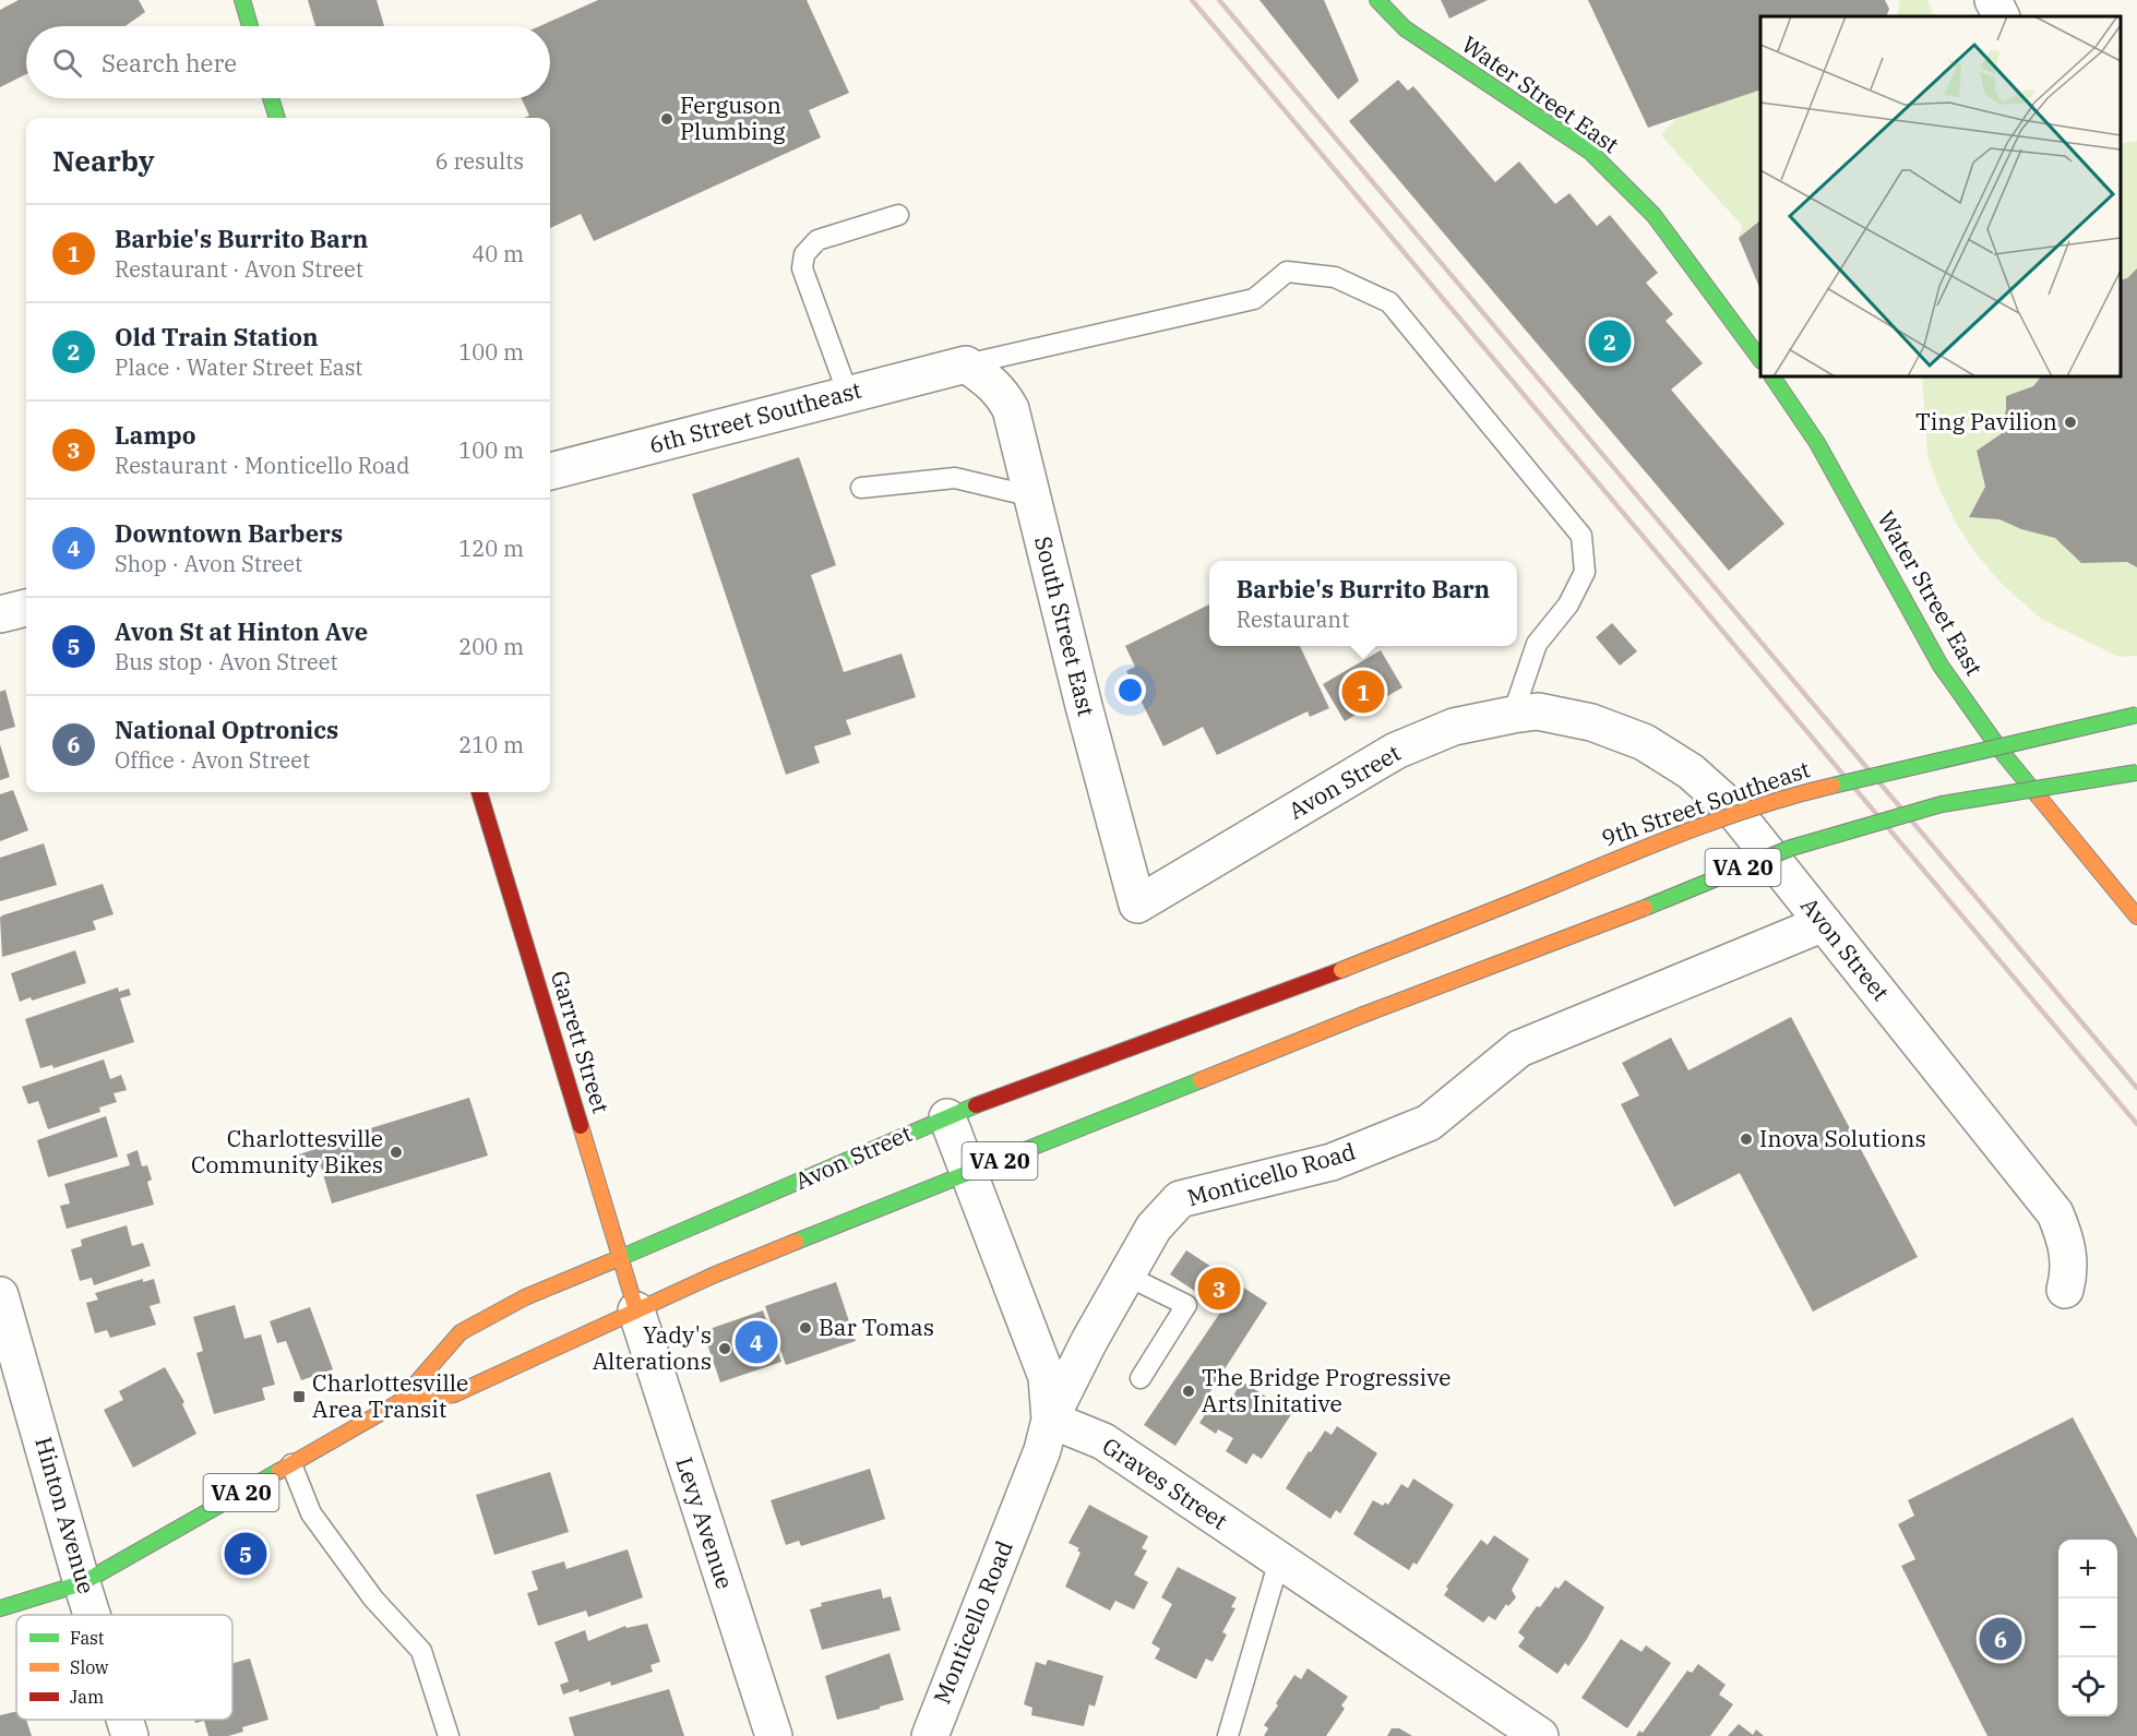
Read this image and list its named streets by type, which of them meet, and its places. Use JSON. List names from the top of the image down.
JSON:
{
  "streets": {
    "main road": [
      "Water Street East",
      "Avon Street",
      "9th Street Southeast",
      "VA 20",
      "Garrett Street"
    ],
    "street": [
      "6th Street Southeast",
      "South Street East",
      "Monticello Road",
      "Graves Street",
      "Hinton Avenue",
      "Levy Avenue"
    ]
  },
  "crossings": [
    ["6th Street Southeast", "South Street East"],
    ["South Street East", "Avon Street"],
    ["Avon Street", "9th Street Southeast"],
    ["Avon Street", "Garrett Street"],
    ["Avon Street", "Monticello Road"],
    ["Avon Street", "Hinton Avenue"],
    ["Avon Street", "Levy Avenue"],
    ["Garrett Street", "Levy Avenue"],
    ["Monticello Road", "Graves Street"]
  ],
  "places": {
    "other": [
      "Ferguson Plumbing",
      "Ting Pavilion",
      "Inova Solutions",
      "Charlottesville Community Bikes",
      "Bar Tomas",
      "Yady's Alterations",
      "The Bridge Progressive Arts Initative"
    ],
    "transit": ["Charlottesville Area Transit"]
  },
  "legend": ["Fast", "Slow", "Jam"],
  "page": {
    "search": "Search here",
    "heading": ["Nearby", "6 results"],
    "list": [
      {
        "mark": "1",
        "name": "Barbie's Burrito Barn",
        "note": "Restaurant · Avon Street",
        "value": "40 m"
      },
      {
        "mark": "2",
        "name": "Old Train Station",
        "note": "Place · Water Street East",
        "value": "100 m"
      },
      {
        "mark": "3",
        "name": "Lampo",
        "note": "Restaurant · Monticello Road",
        "value": "100 m"
      },
      {
        "mark": "4",
        "name": "Downtown Barbers",
        "note": "Shop · Avon Street",
        "value": "120 m"
      },
      {
        "mark": "5",
        "name": "Avon St at Hinton Ave",
        "note": "Bus stop · Avon Street",
        "value": "200 m"
      },
      {
        "mark": "6",
        "name": "National Optronics",
        "note": "Office · Avon Street",
        "value": "210 m"
      }
    ],
    "pins": [
      "2",
      "1",
      "3",
      "4",
      "5",
      "6"
    ],
    "popup": ["Barbie's Burrito Barn", "Restaurant"],
    "map_buttons": ["+", "−"]
  }
}
